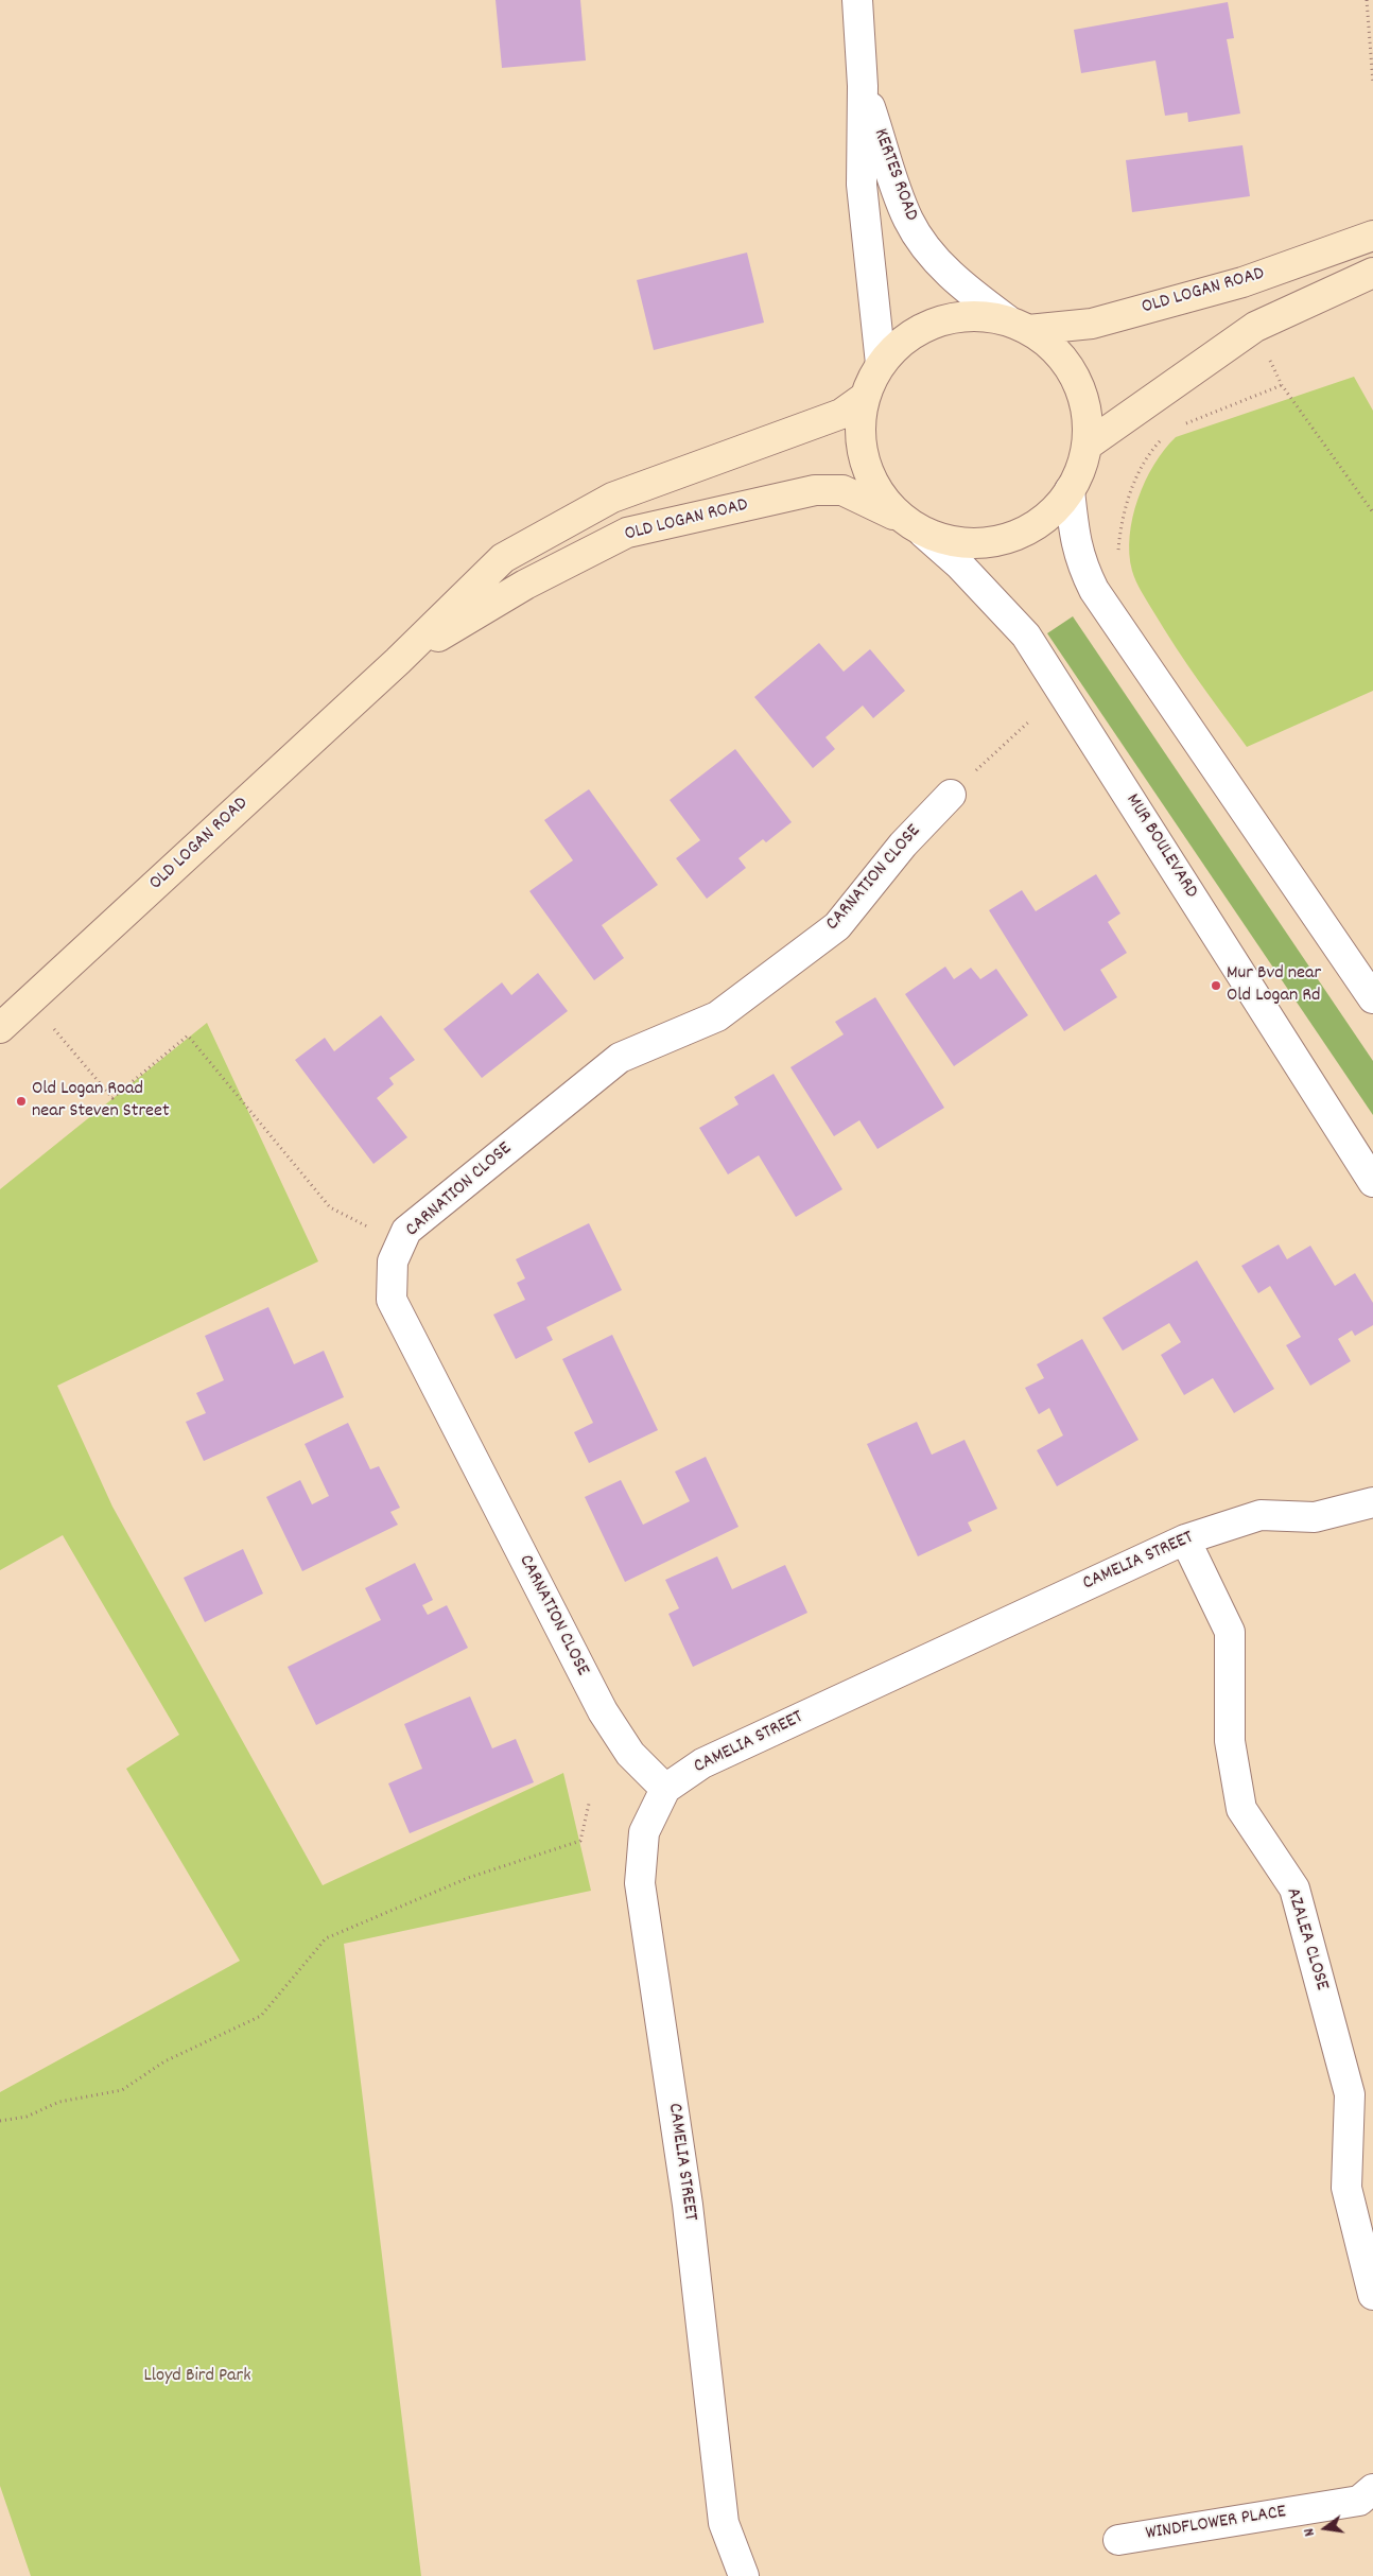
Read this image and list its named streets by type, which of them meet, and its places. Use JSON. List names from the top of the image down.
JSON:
{
  "streets": {
    "main road": ["OLD LOGAN ROAD"],
    "street": [
      "KERTES ROAD",
      "MUR BOULEVARD",
      "CARNATION CLOSE",
      "CAMELIA STREET",
      "AZALEA CLOSE",
      "WINDFLOWER PLACE"
    ]
  },
  "crossings": [
    ["KERTES ROAD", "OLD LOGAN ROAD"],
    ["OLD LOGAN ROAD", "MUR BOULEVARD"],
    ["CARNATION CLOSE", "CAMELIA STREET"],
    ["CAMELIA STREET", "AZALEA CLOSE"]
  ],
  "parks": ["Lloyd Bird Park"],
  "places": ["Mur Bvd near Old Logan Rd", "Old Logan Road near Steven Street"],
  "north": "left"
}
